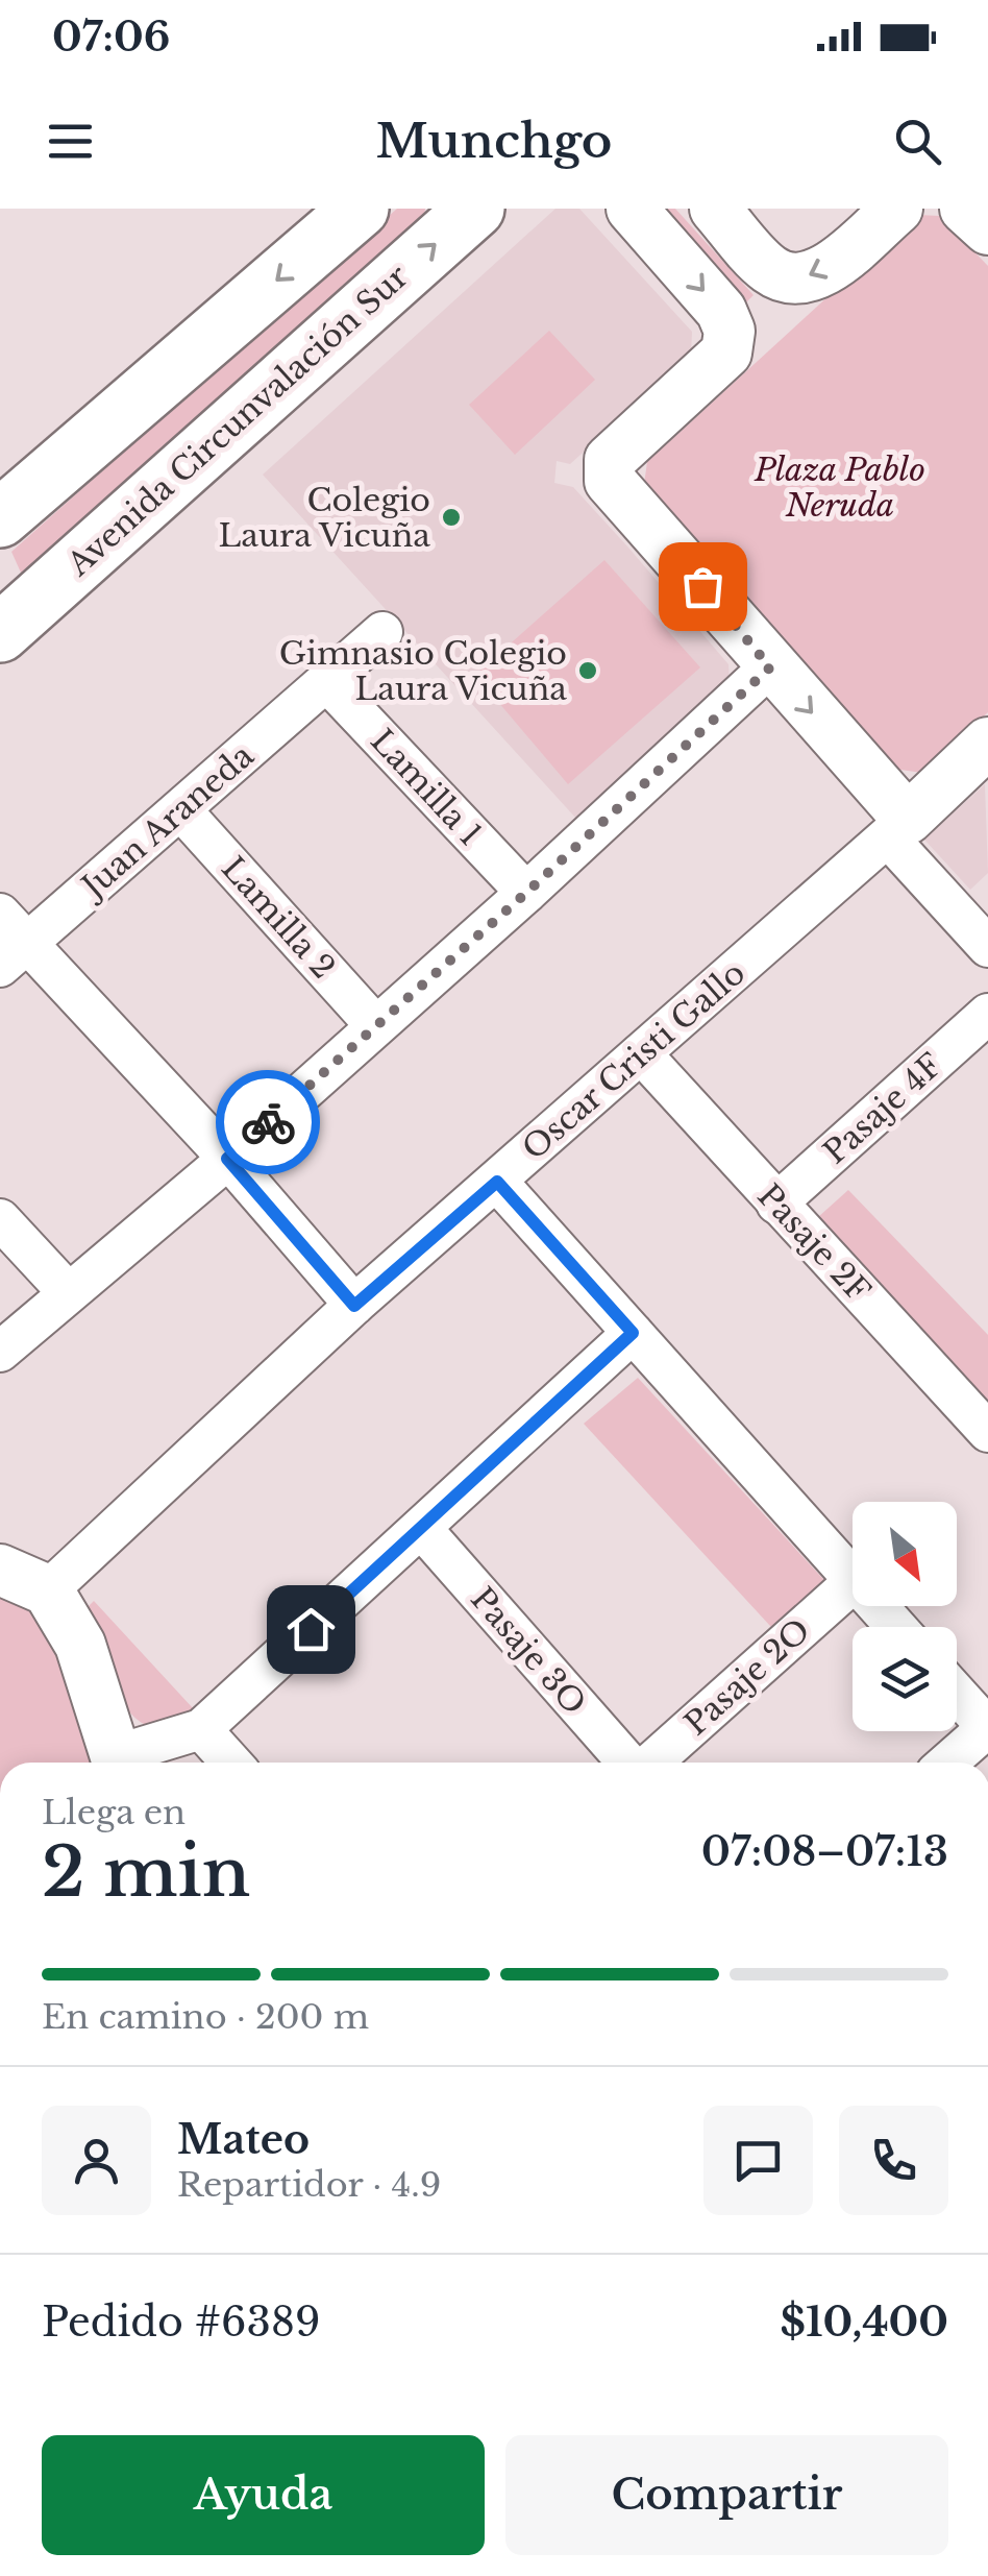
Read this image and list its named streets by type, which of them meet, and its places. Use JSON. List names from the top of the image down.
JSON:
{
  "streets": {
    "main road": ["Avenida Circunvalación Sur"],
    "street": [
      "Lamilla 1",
      "Juan Araneda",
      "Lamilla 2",
      "Oscar Cristi Gallo",
      "Pasaje 4F",
      "Pasaje 2F",
      "Pasaje 3O",
      "Pasaje 2O"
    ]
  },
  "crossings": [
    ["Lamilla 1", "Juan Araneda"],
    ["Juan Araneda", "Lamilla 2"],
    ["Oscar Cristi Gallo", "Pasaje 2F"],
    ["Pasaje 4F", "Pasaje 2F"]
  ],
  "parks": ["Plaza Pablo Neruda"],
  "places": ["Colegio Laura Vicuña", "Gimnasio Colegio Laura Vicuña"],
  "north": "bottom right",
  "page": {
    "status": "07:06",
    "header": "Munchgo",
    "heading": ["2 min", "Llega en", "07:08–07:13"],
    "panel": [
      "Mateo",
      "Repartidor · 4.9",
      "Pedido #6389",
      "$10,400"
    ],
    "bar": "En camino · 200 m",
    "buttons": ["Ayuda", "Compartir"]
  }
}
